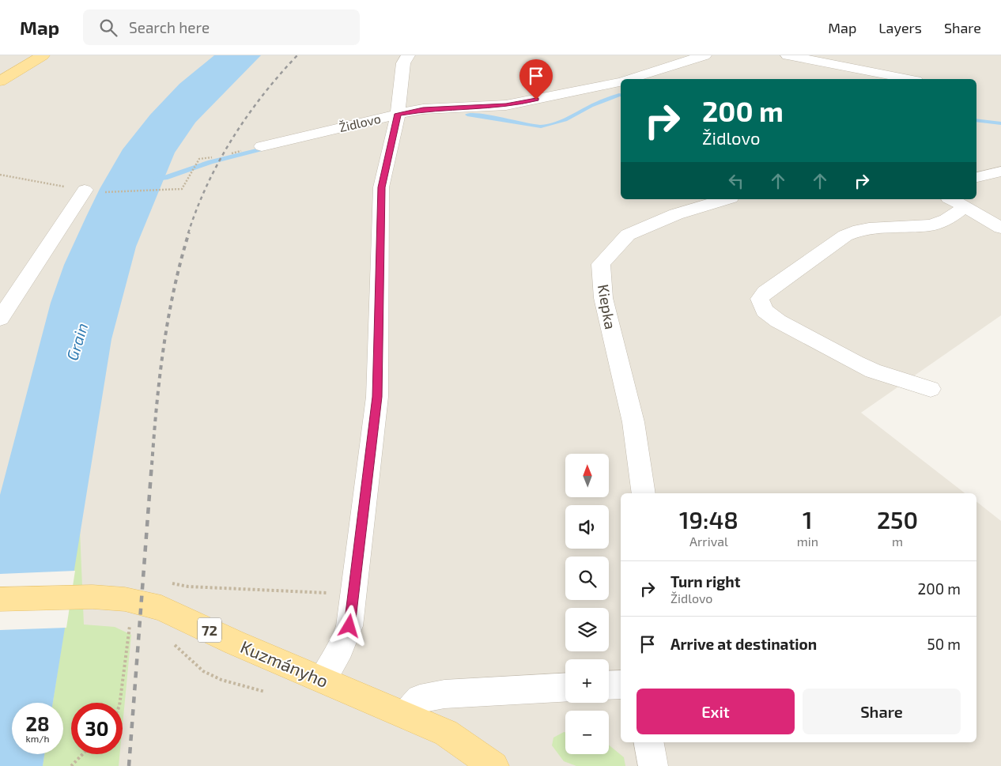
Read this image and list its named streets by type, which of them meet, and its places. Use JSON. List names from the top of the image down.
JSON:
{
  "streets": {
    "main road": ["72", "Kuzmányho"],
    "street": ["Židlovo", "Kiepka"]
  },
  "water": ["Grain"],
  "north": "top",
  "page": {
    "header": "Map",
    "search": "Search here",
    "nav": ["Map", "Layers", "Share"],
    "turn": ["200 m", "Židlovo"],
    "map_buttons": ["+", "−"],
    "eta": [
      "19:48",
      "Arrival",
      "1",
      "min",
      "250",
      "m"
    ],
    "list": [
      {
        "name": "Turn right",
        "note": "Židlovo",
        "value": "200 m"
      },
      {
        "name": "Arrive at destination",
        "value": "50 m"
      }
    ],
    "buttons": ["Exit", "Share"],
    "speed": "28 km/h",
    "limit": "30"
  }
}
